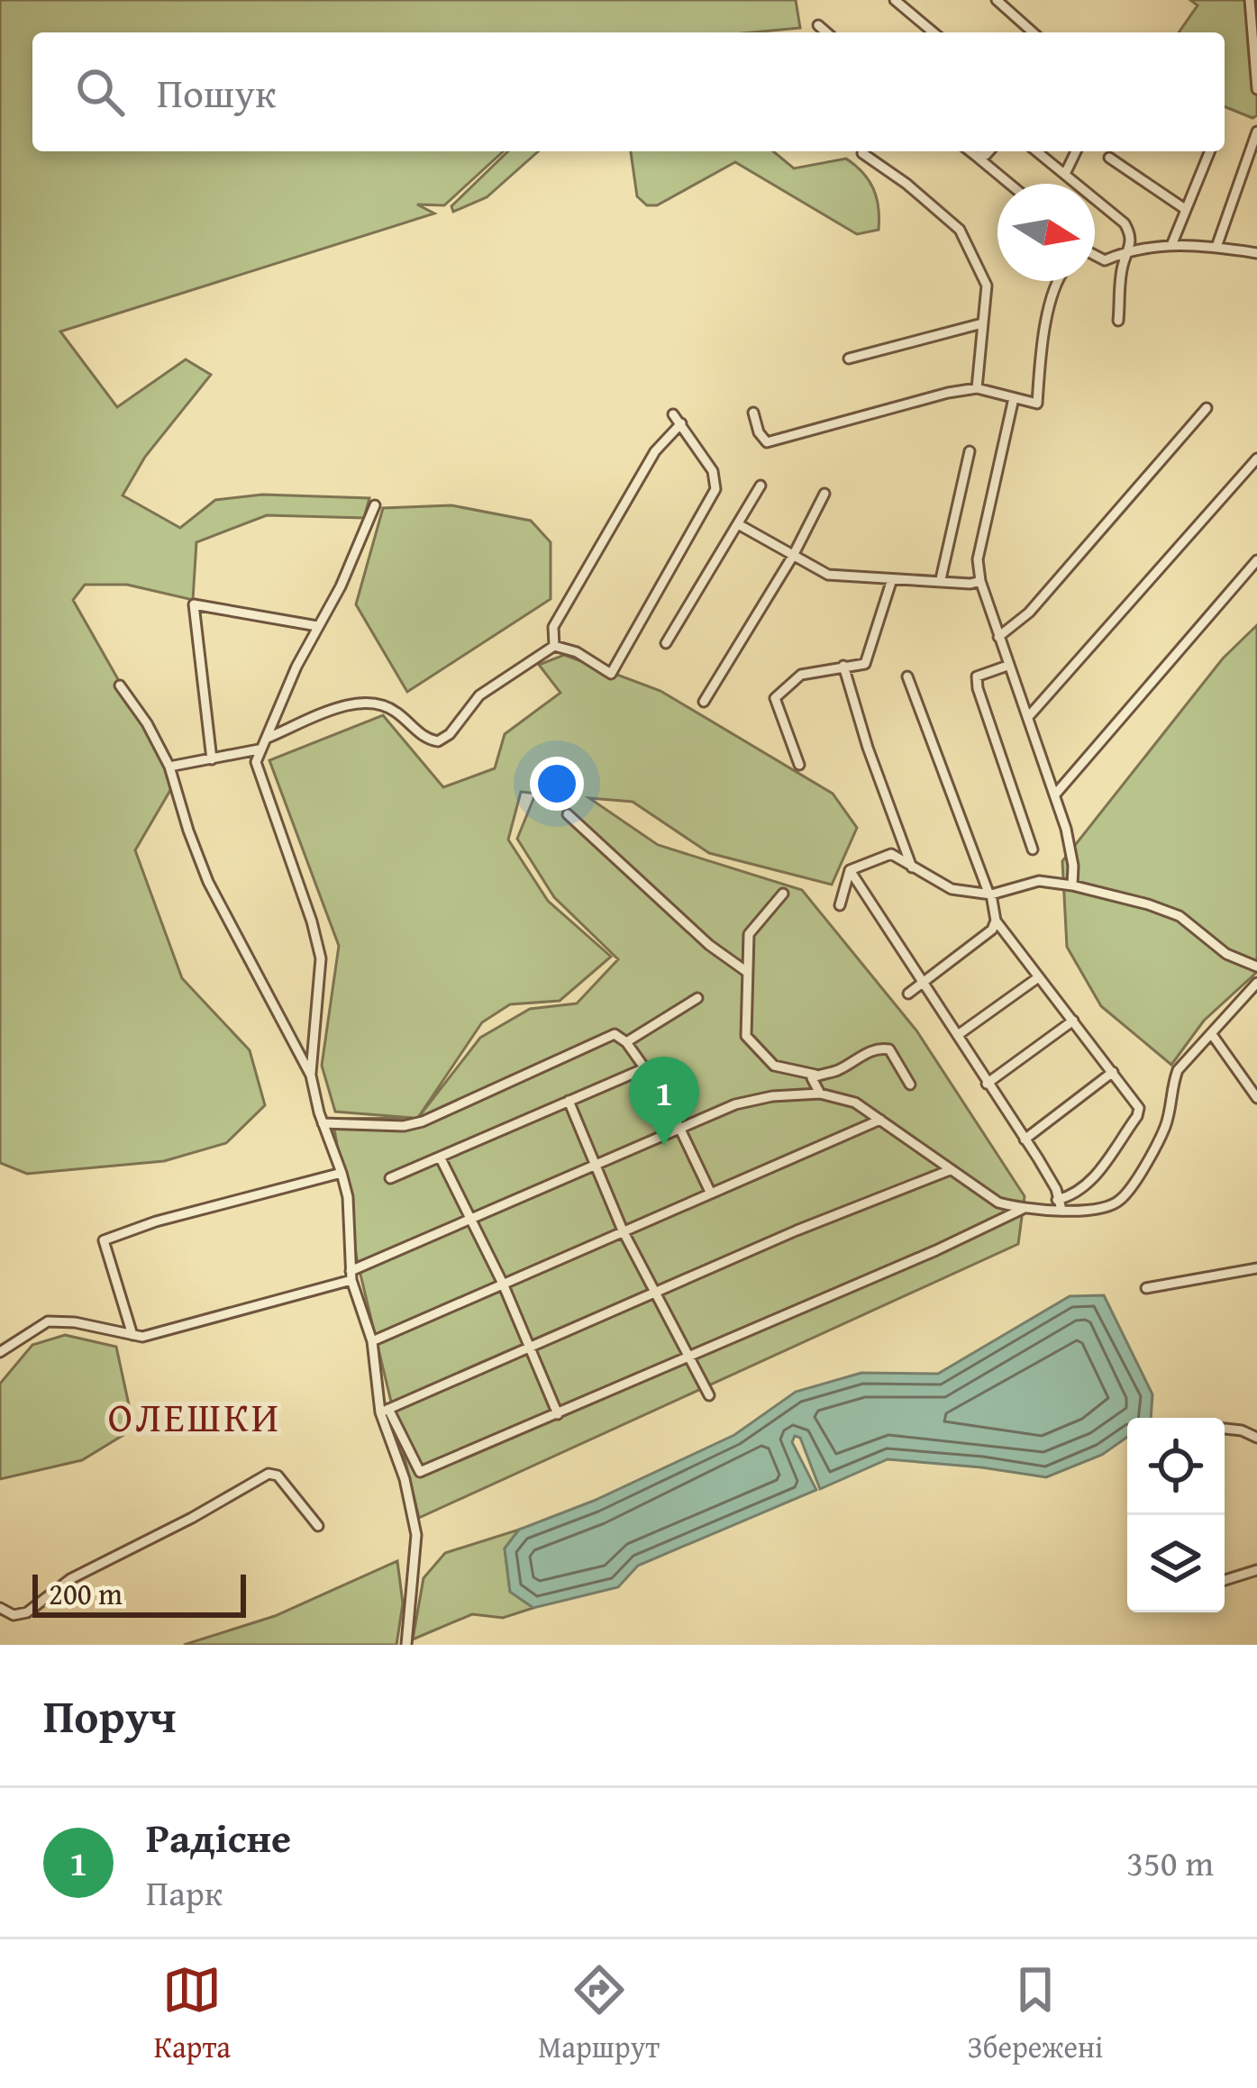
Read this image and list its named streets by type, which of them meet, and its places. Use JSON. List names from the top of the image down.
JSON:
{
  "districts": ["ОЛЕШКИ"],
  "scale_bar": "200 m",
  "north": "right",
  "page": {
    "search": "Пошук",
    "pins": "1",
    "scale": "200 m",
    "heading": "Поруч",
    "list": [
      {
        "mark": "1",
        "name": "Радісне",
        "note": "Парк",
        "value": "350 m"
      }
    ],
    "nav": ["Карта", "Маршрут", "Збережені"]
  }
}
